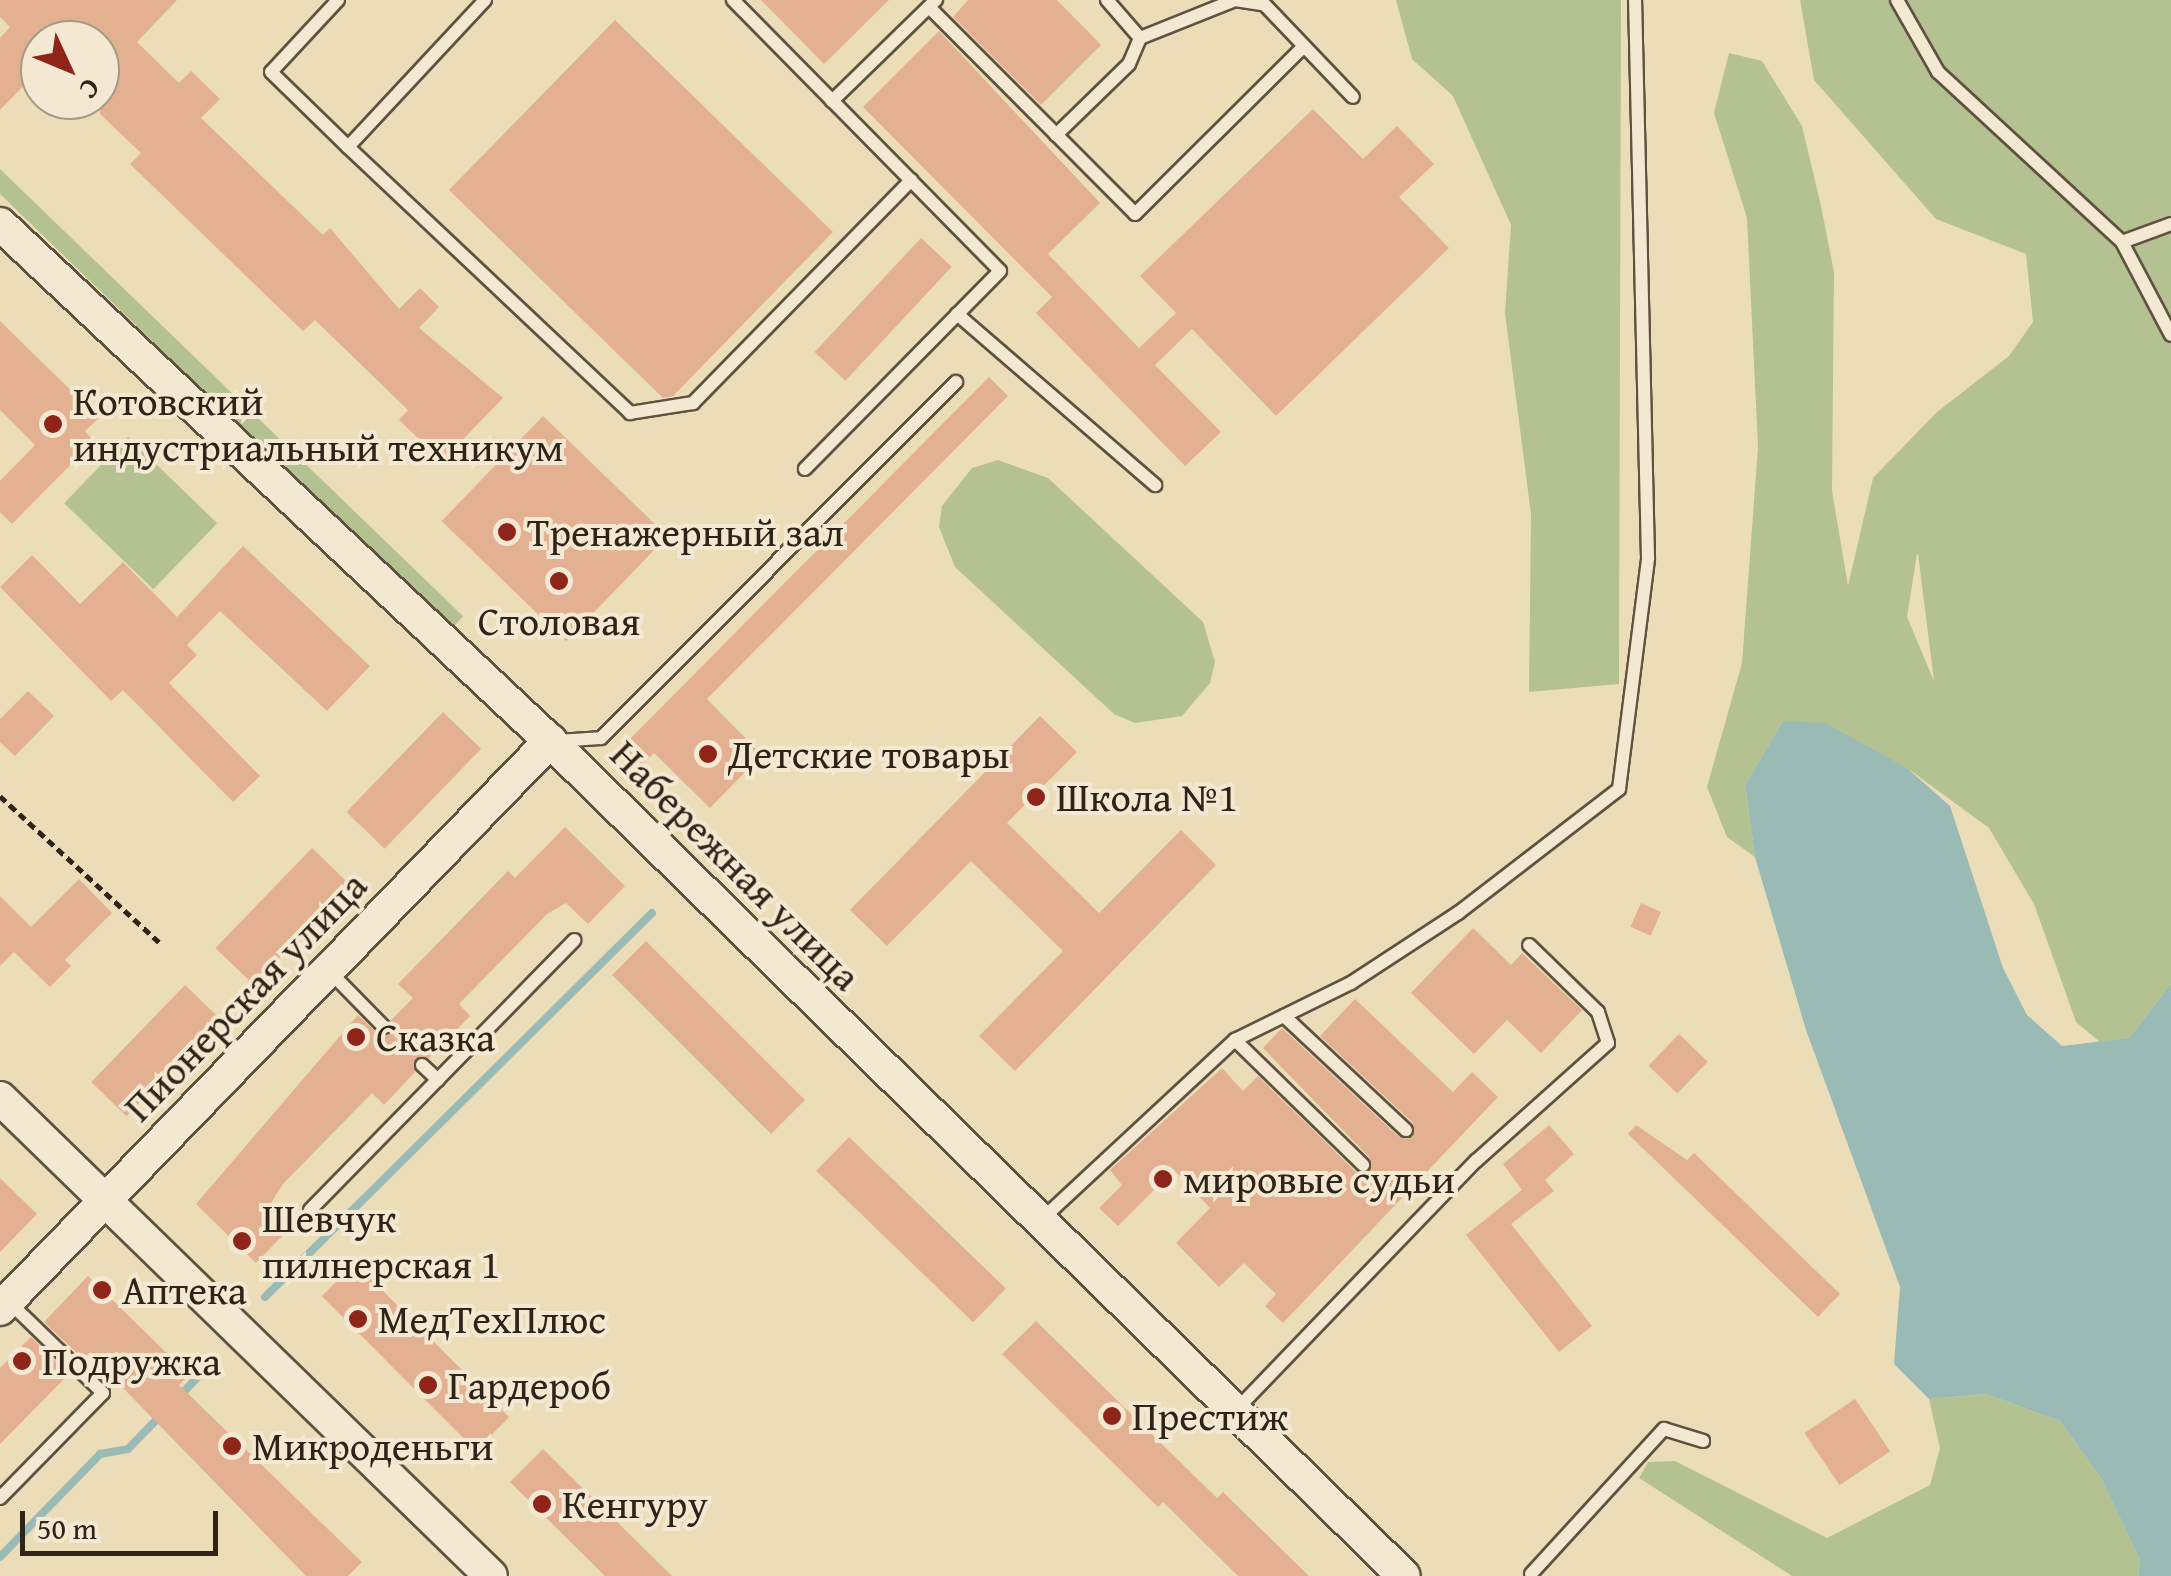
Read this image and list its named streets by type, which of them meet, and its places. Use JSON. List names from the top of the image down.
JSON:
{
  "streets": {
    "street": ["Набережная улица", "Пионерская улица"]
  },
  "crossings": [
    ["Набережная улица", "Пионерская улица"]
  ],
  "places": [
    "Котовский индустриальный техникум",
    "Тренажерный зал",
    "Столовая",
    "Детские товары",
    "Школа №1",
    "Сказка",
    "мировые судьи",
    "Шевчук пилнерская 1",
    "Аптека",
    "МедТехПлюс",
    "Подружка",
    "Гардероб",
    "Престиж",
    "Микроденьги",
    "Кенгуру"
  ],
  "scale_bar": "50 m",
  "north": "bottom right"
}
